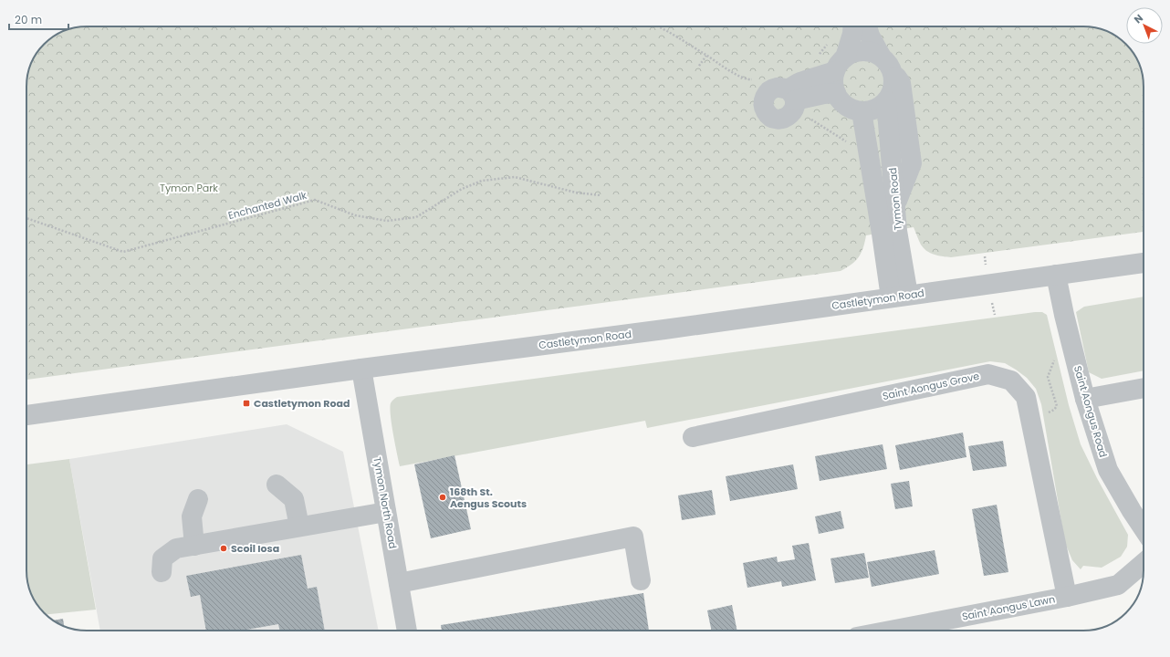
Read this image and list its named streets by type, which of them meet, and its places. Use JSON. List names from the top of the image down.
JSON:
{
  "streets": {
    "street": [
      "Tymon Road",
      "Castletymon Road",
      "Saint Aongus Grove",
      "Saint Aongus Road",
      "Tymon North Road",
      "Saint Aongus Lawn"
    ],
    "path": ["Enchanted Walk"]
  },
  "crossings": [
    ["Tymon Road", "Castletymon Road"],
    ["Castletymon Road", "Saint Aongus Road"],
    ["Castletymon Road", "Tymon North Road"],
    ["Saint Aongus Grove", "Saint Aongus Lawn"]
  ],
  "parks": ["Tymon Park"],
  "places": {
    "transit": ["Castletymon Road"],
    "other": ["168th St. Aengus Scouts", "Scoil Iosa"]
  },
  "scale_bar": "20 m",
  "north": "top left"
}
